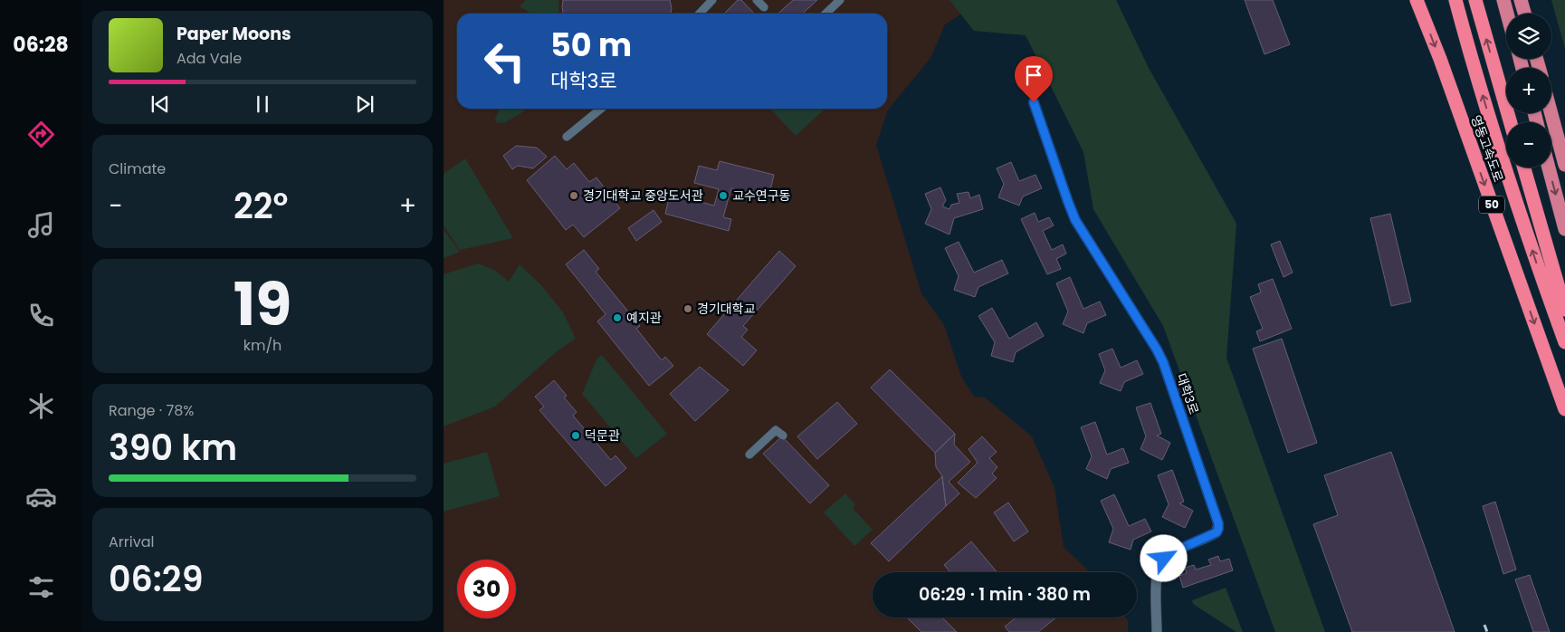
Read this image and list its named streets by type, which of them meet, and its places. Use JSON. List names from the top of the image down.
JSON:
{
  "streets": {
    "highway": ["영동고속도로", "50"],
    "street": ["대학3로"]
  },
  "places": [
    "경기대학교 중앙도서관",
    "교수연구동",
    "경기대학교",
    "예지관",
    "덕문관"
  ],
  "page": {
    "tabs": "06:28",
    "map_buttons": ["+", "−"],
    "turn": ["50 m", "대학3로"],
    "song": ["Paper Moons", "Ada Vale"],
    "tile": [
      "Climate",
      ["19", "km/h"],
      ["Range · 78%", "390 km"],
      ["Arrival", "06:29"]
    ],
    "heat": ["−", "22°", "+"],
    "limit": "30",
    "trip": "06:29 · 1 min · 380 m"
  }
}
